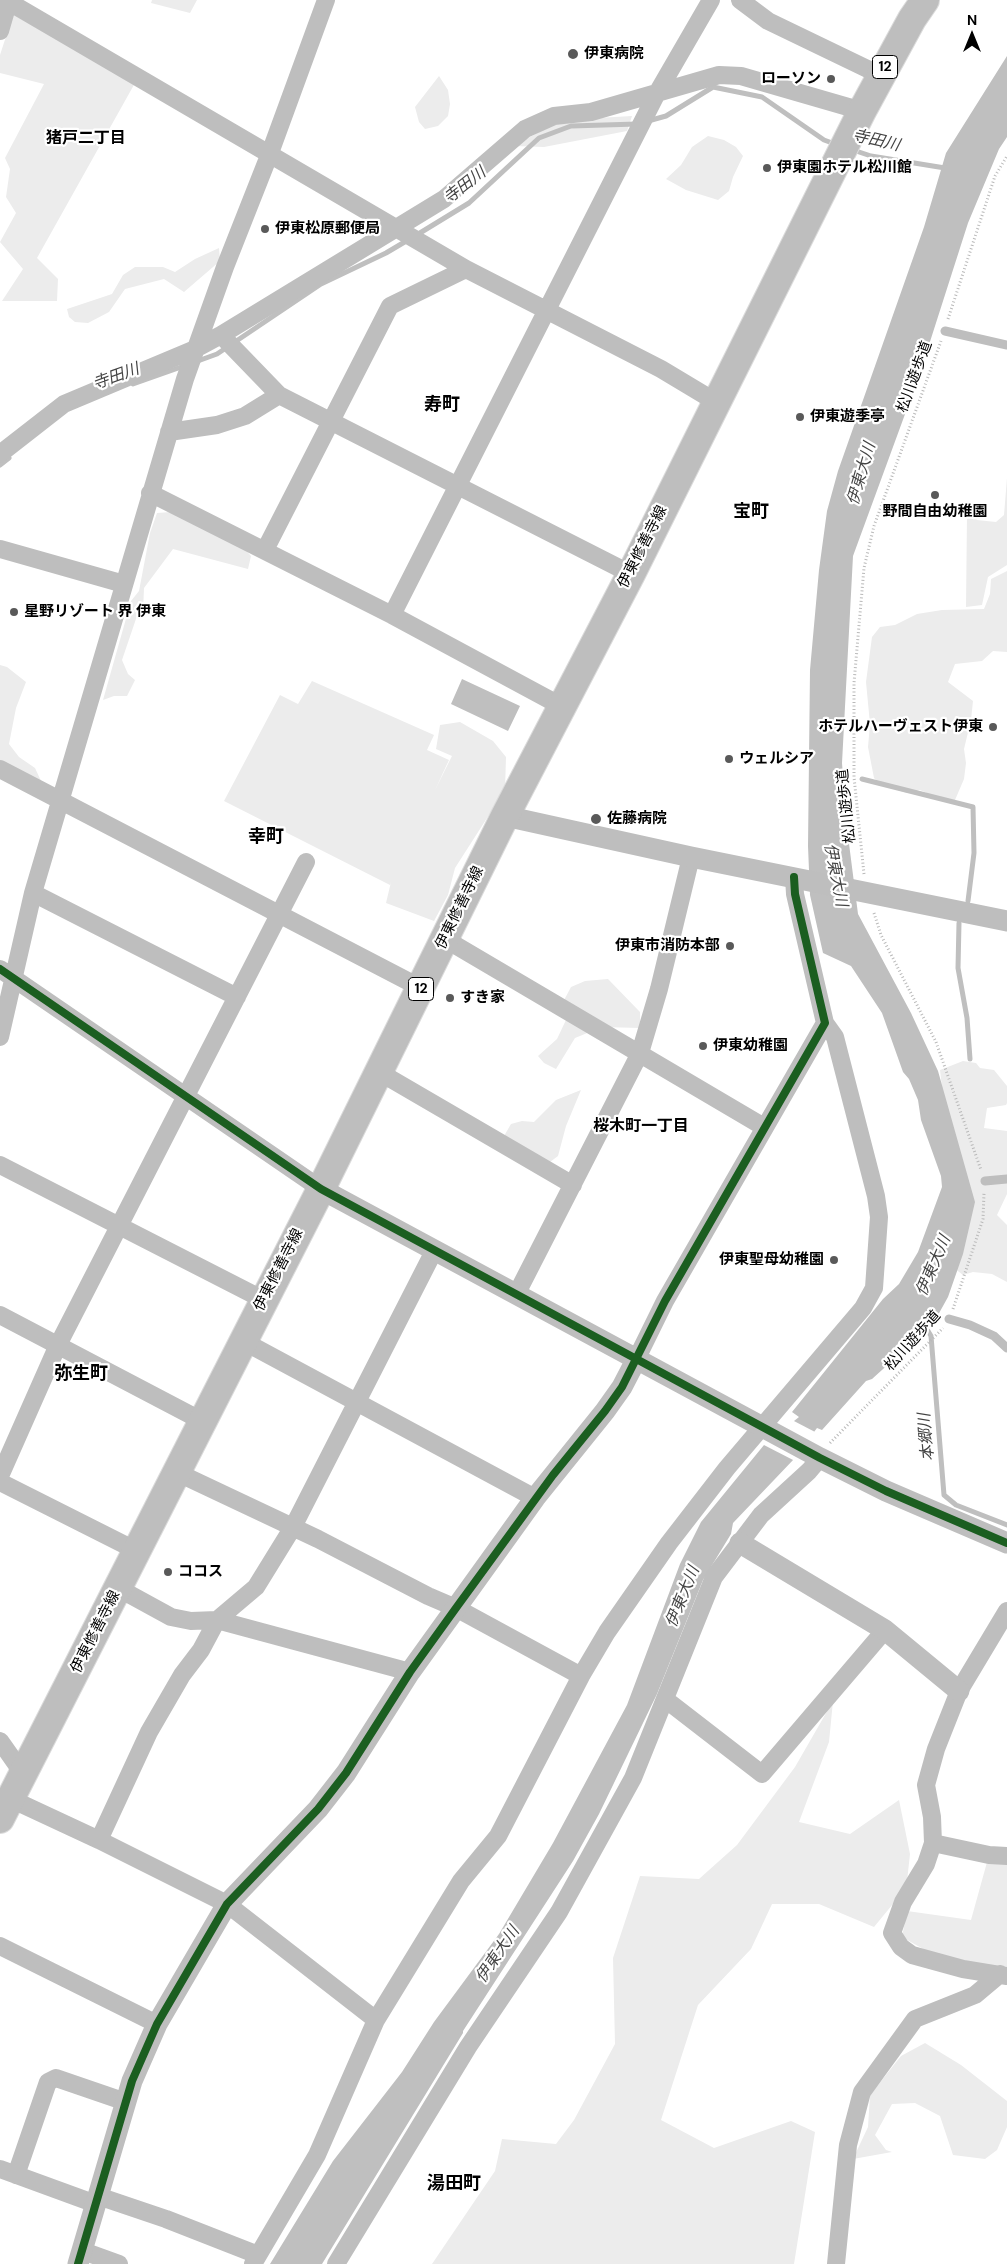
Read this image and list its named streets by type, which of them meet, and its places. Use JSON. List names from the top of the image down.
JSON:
{
  "streets": {
    "main road": ["12", "伊東修善寺線"],
    "path": ["松川遊歩道"]
  },
  "districts": [
    "猪戸二丁目",
    "寿町",
    "宝町",
    "幸町",
    "桜木町一丁目",
    "弥生町",
    "湯田町"
  ],
  "water": ["寺田川", "伊東大川", "本郷川"],
  "places": [
    "伊東病院",
    "ローソン",
    "伊東園ホテル松川館",
    "伊東松原郵便局",
    "伊東遊季亭",
    "野間自由幼稚園",
    "星野リゾート 界 伊東",
    "ホテルハーヴェスト伊東",
    "ウェルシア",
    "佐藤病院",
    "伊東市消防本部",
    "すき家",
    "伊東幼稚園",
    "伊東聖母幼稚園",
    "ココス"
  ],
  "north": "top"
}
